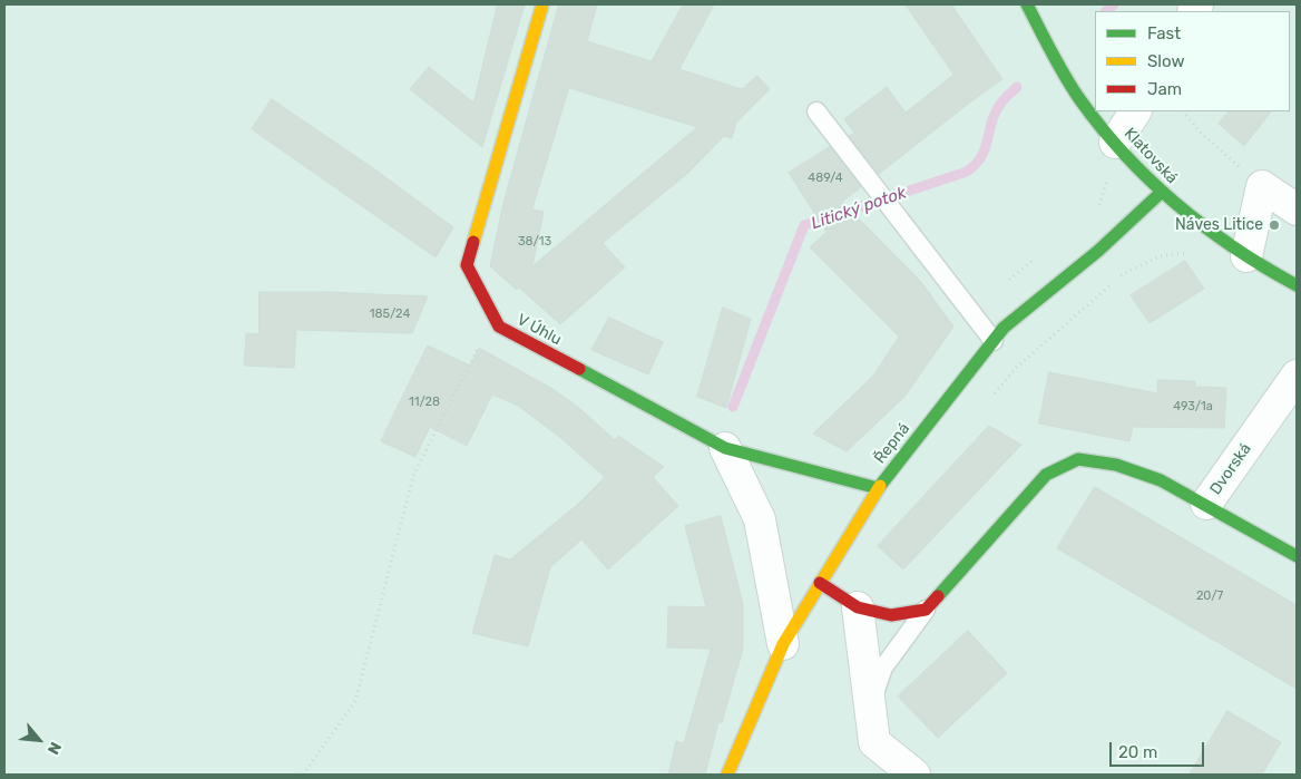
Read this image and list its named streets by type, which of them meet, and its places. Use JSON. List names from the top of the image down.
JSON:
{
  "streets": {
    "street": [
      "Klatovská",
      "V Úhlu",
      "Řepná",
      "Dvorská"
    ]
  },
  "crossings": [
    ["Klatovská", "Řepná"],
    ["V Úhlu", "Řepná"]
  ],
  "water": ["Litický potok"],
  "places": ["Náves Litice"],
  "house_numbers": [
    "489/4",
    "38/13",
    "185/24",
    "11/28",
    "493/1a",
    "20/7"
  ],
  "legend": ["Fast", "Slow", "Jam"],
  "scale_bar": "20 m",
  "north": "bottom right"
}
